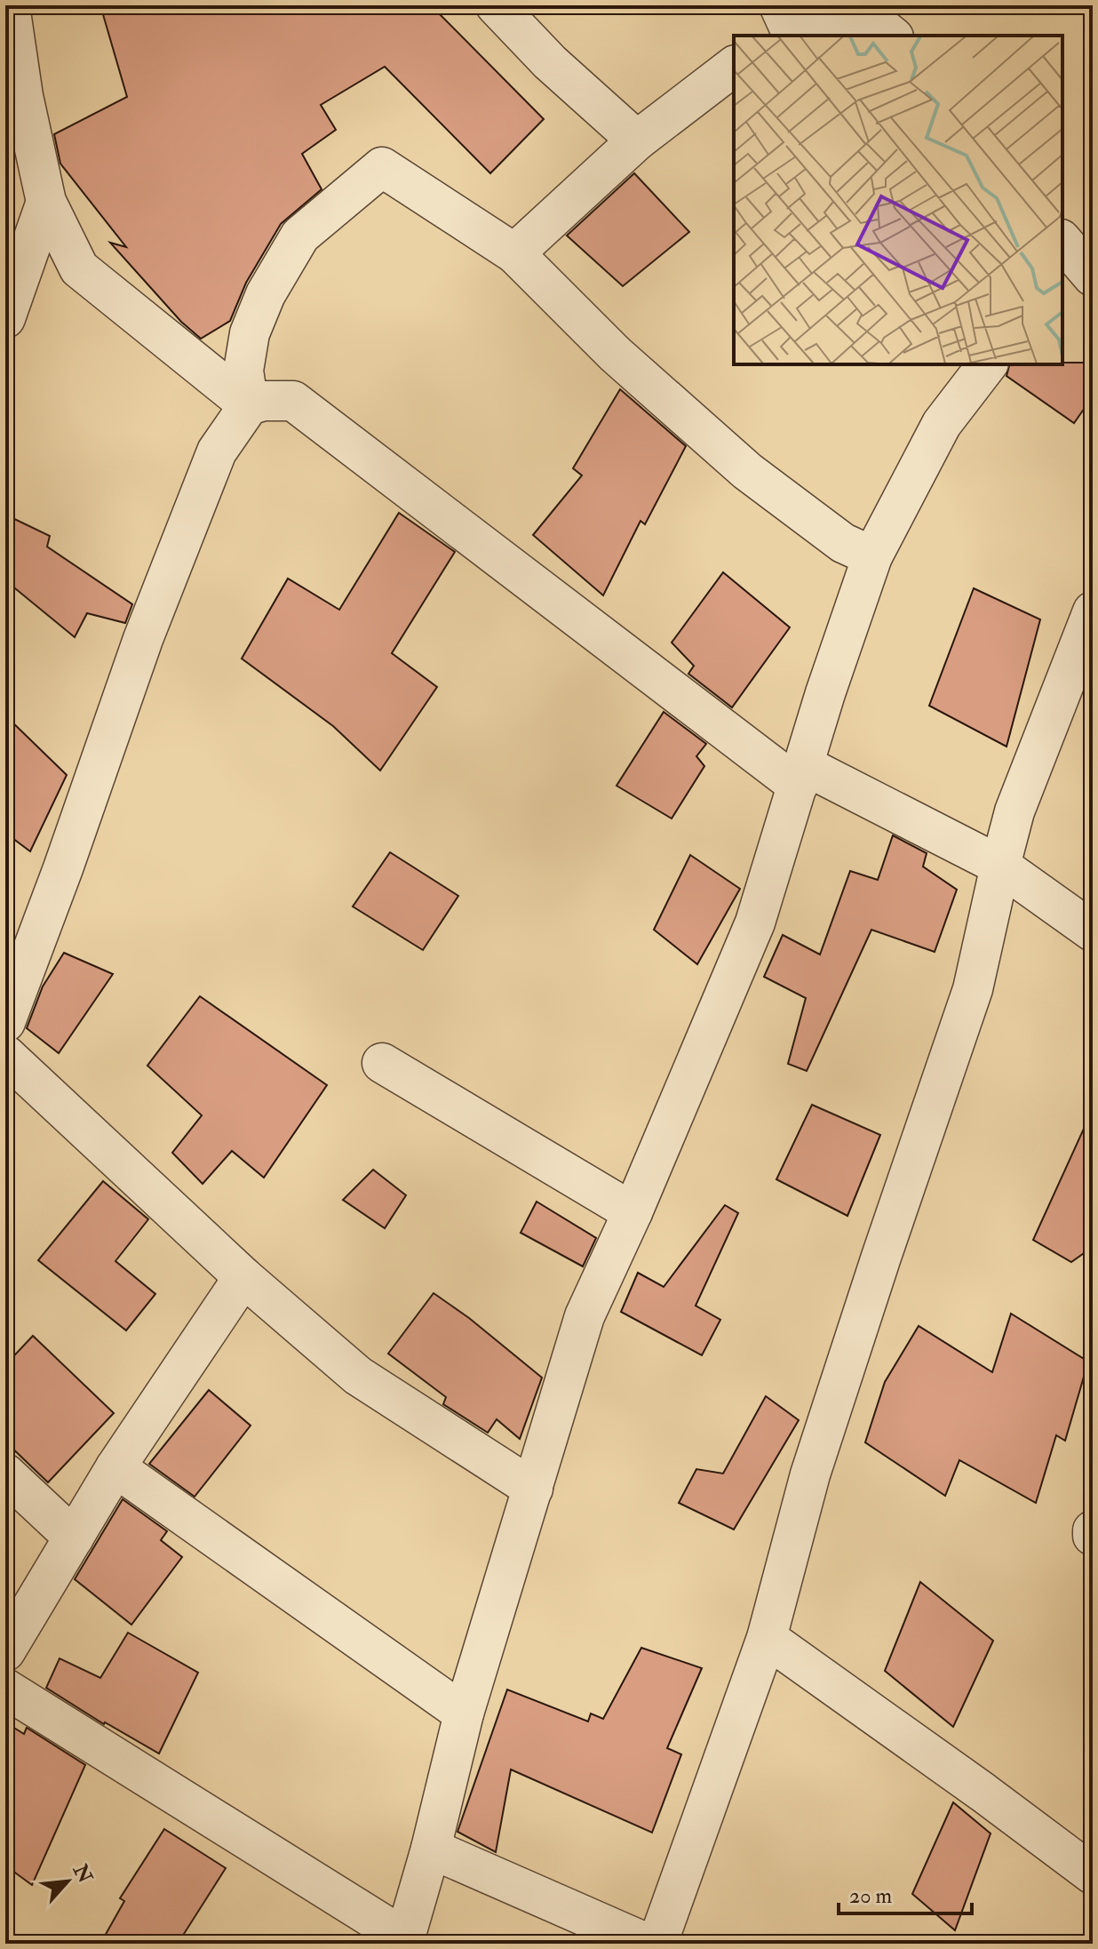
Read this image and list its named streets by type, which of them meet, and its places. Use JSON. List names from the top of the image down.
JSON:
{
  "scale_bar": "20 m",
  "north": "top right"
}
